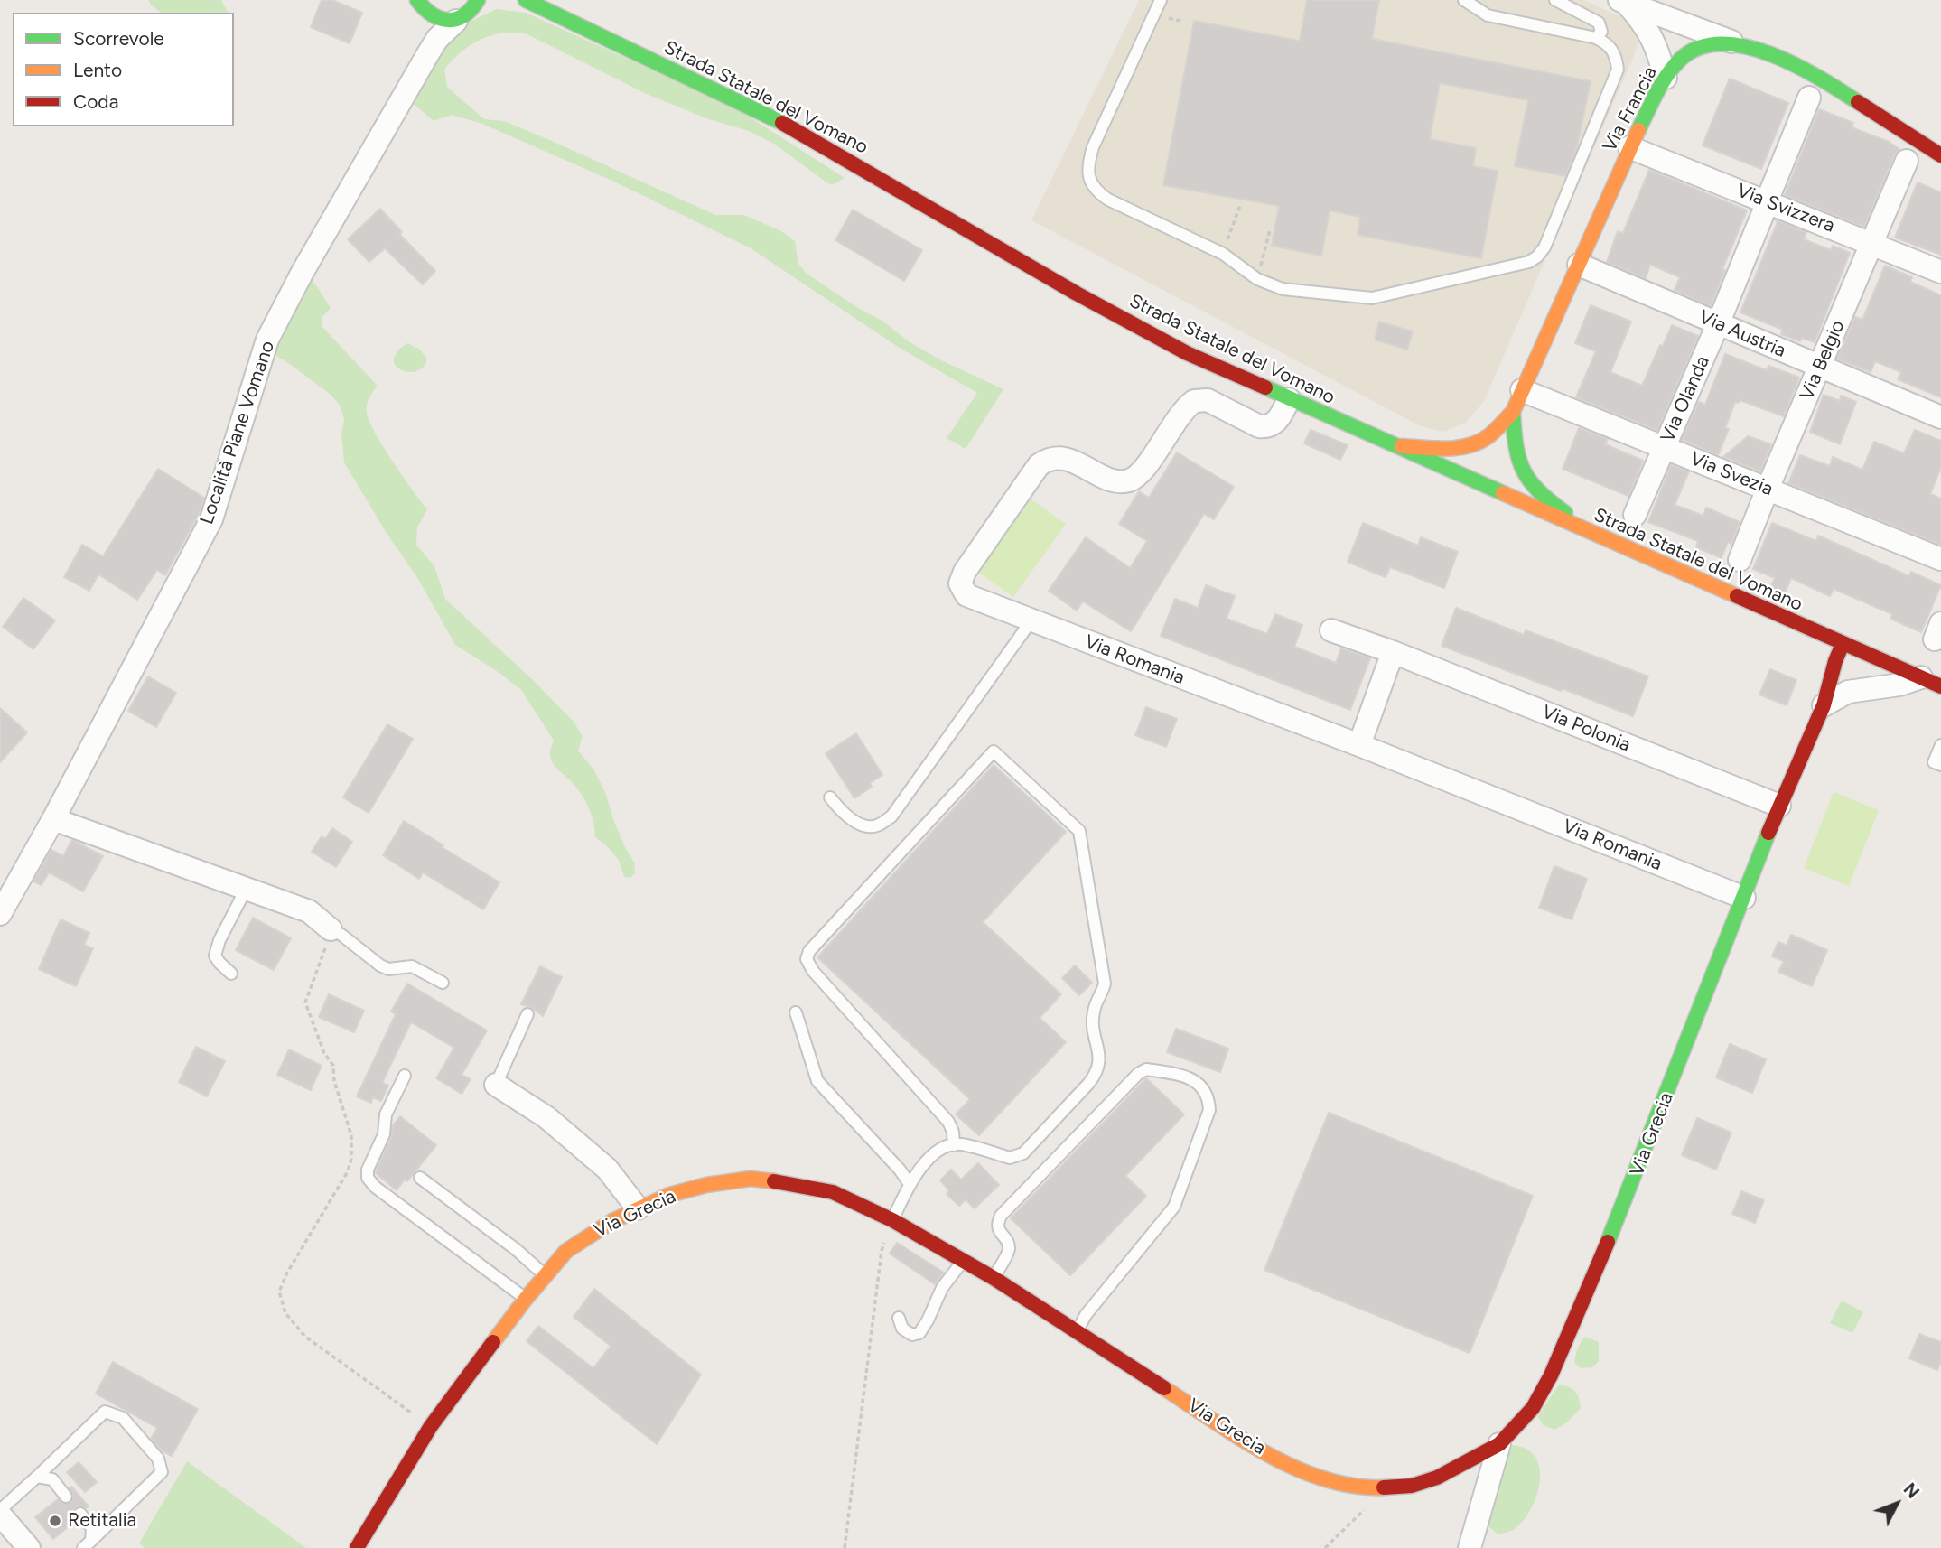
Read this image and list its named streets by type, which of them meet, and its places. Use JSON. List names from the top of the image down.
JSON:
{
  "streets": {
    "main road": ["Strada Statale del Vomano", "Via Francia", "Via Grecia"],
    "street": [
      "Via Svizzera",
      "Via Austria",
      "Via Belgio",
      "Via Olanda",
      "Località Piane Vomano",
      "Via Svezia",
      "Via Romania",
      "Via Polonia"
    ]
  },
  "crossings": [
    ["Strada Statale del Vomano", "Via Francia"],
    ["Strada Statale del Vomano", "Via Romania"],
    ["Strada Statale del Vomano", "Via Grecia"],
    ["Via Francia", "Via Svizzera"],
    ["Via Francia", "Via Austria"],
    ["Via Francia", "Via Svezia"],
    ["Via Svizzera", "Via Belgio"],
    ["Via Svizzera", "Via Olanda"],
    ["Via Austria", "Via Belgio"],
    ["Via Austria", "Via Olanda"],
    ["Via Belgio", "Via Svezia"],
    ["Via Olanda", "Via Svezia"],
    ["Via Romania", "Via Grecia"],
    ["Via Polonia", "Via Grecia"]
  ],
  "places": ["Retitalia"],
  "legend": ["Scorrevole", "Lento", "Coda"],
  "north": "top right"
}
